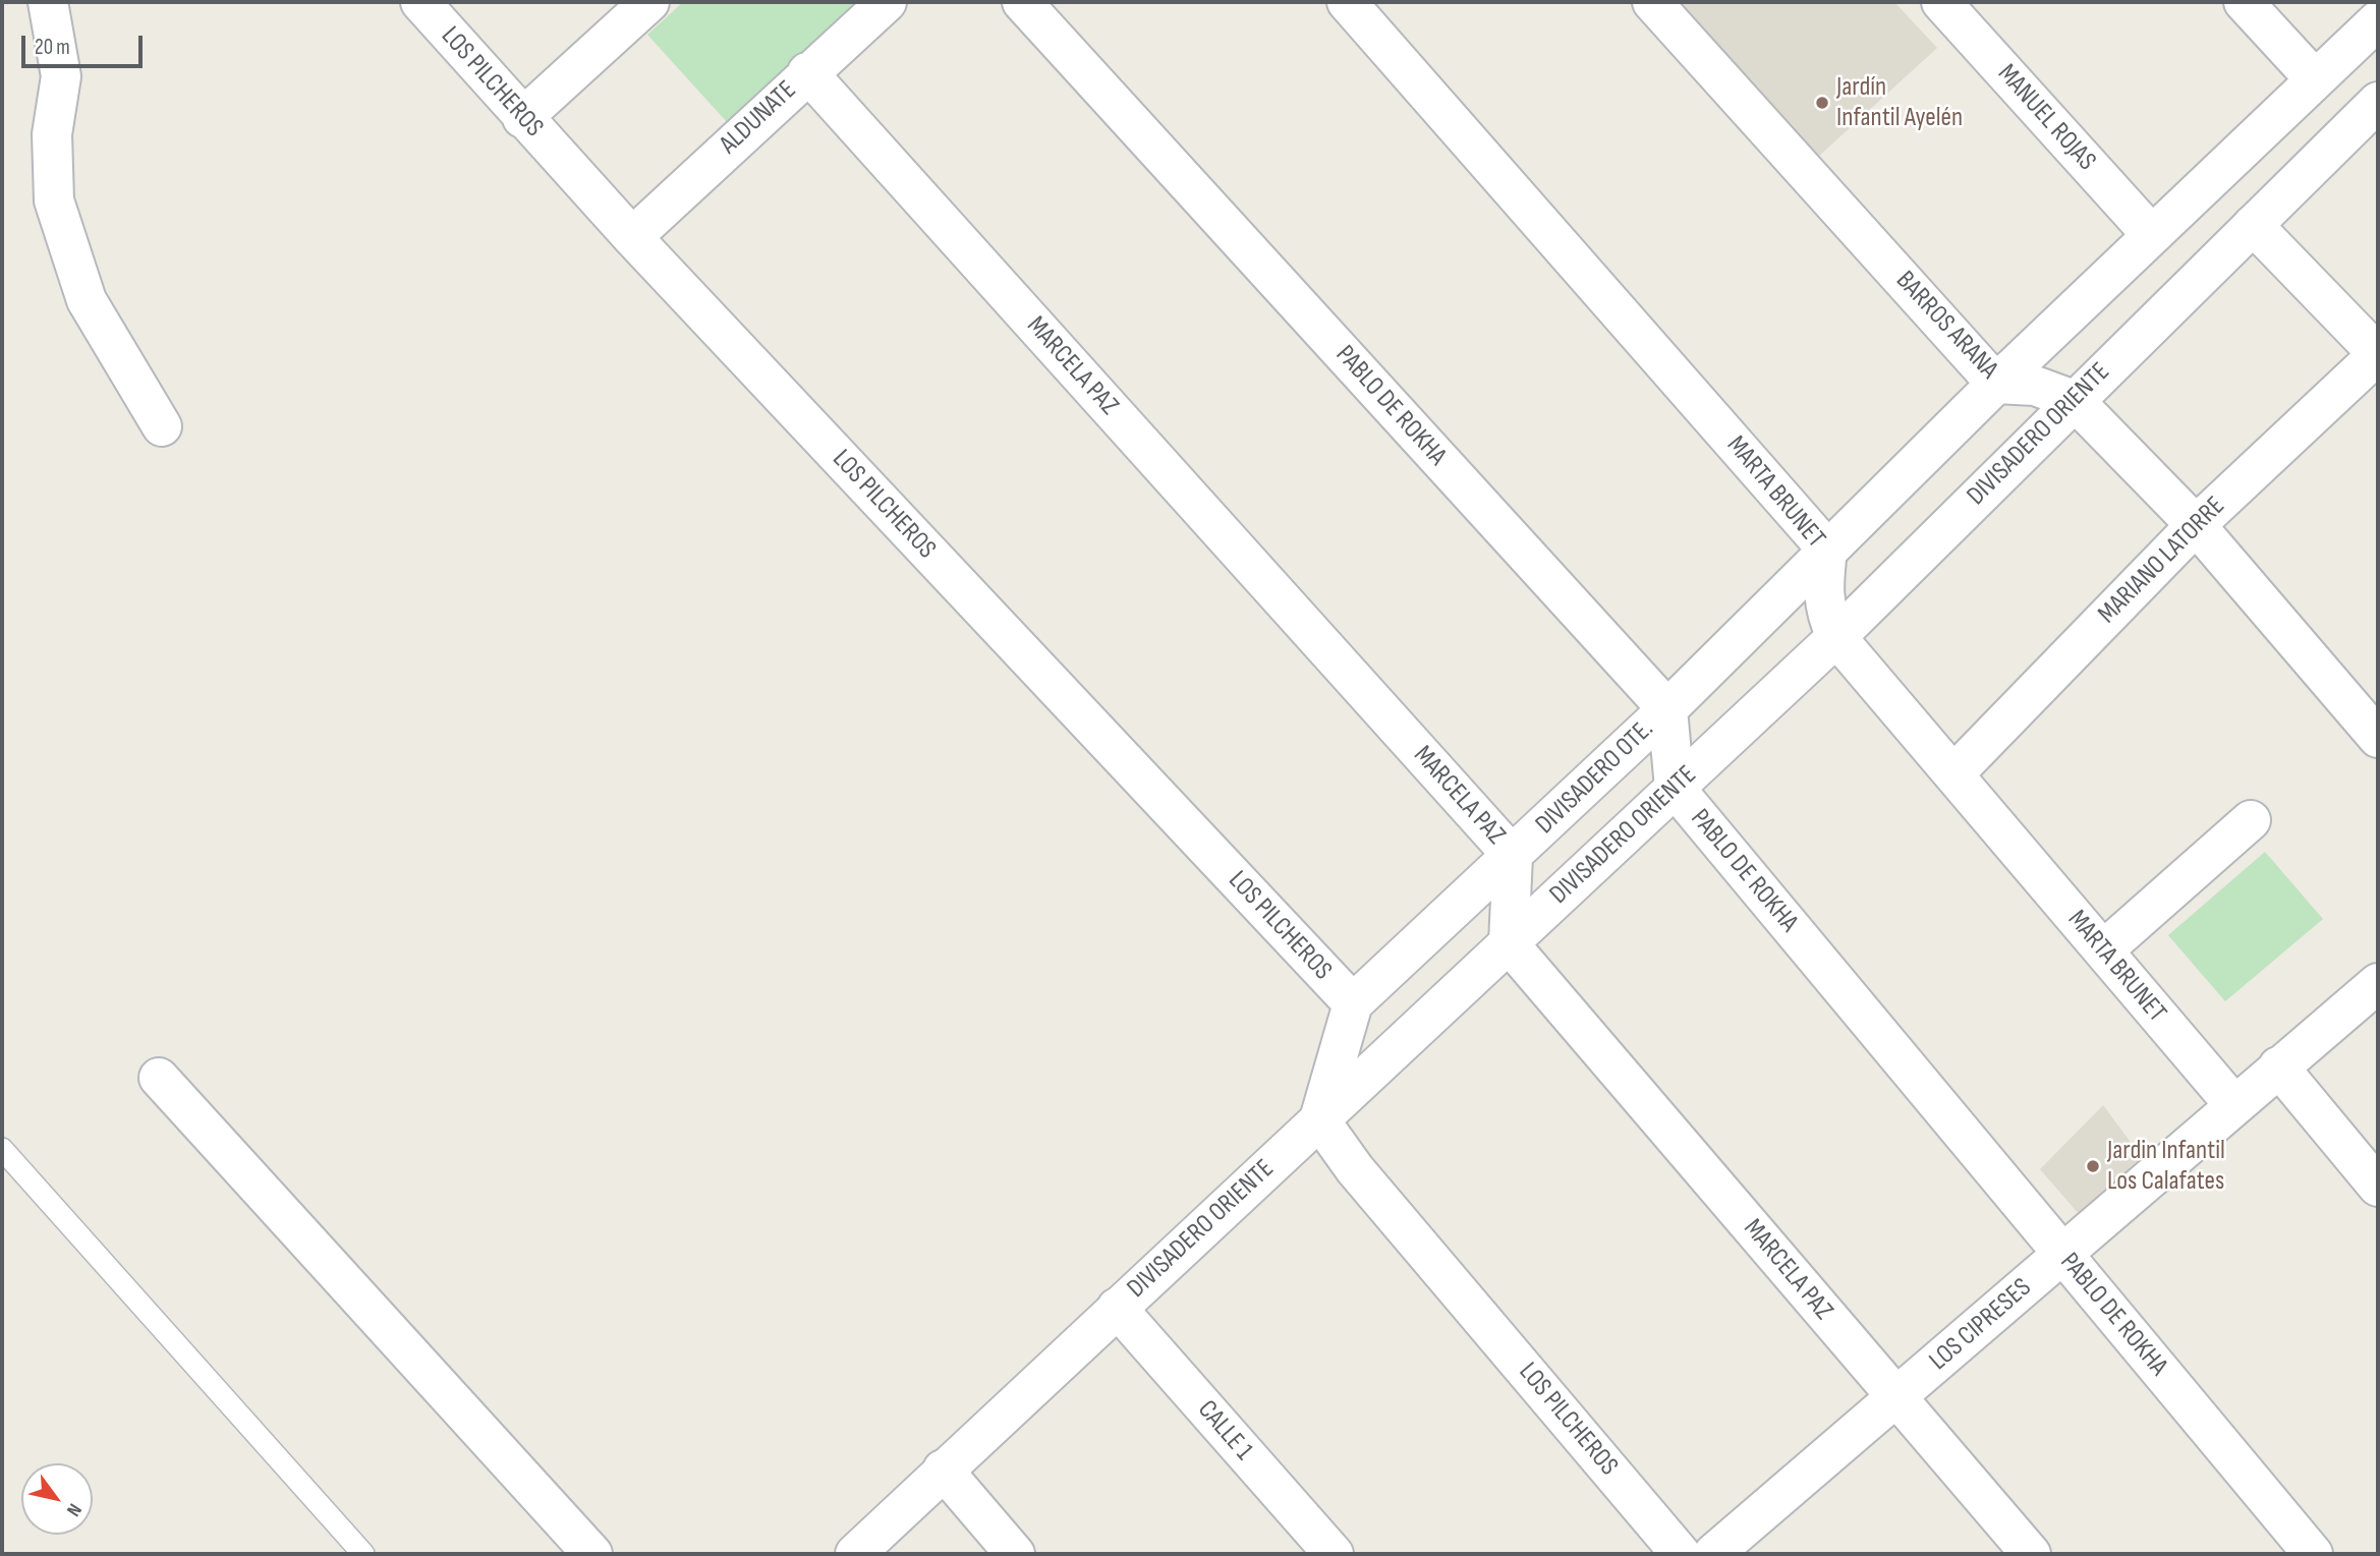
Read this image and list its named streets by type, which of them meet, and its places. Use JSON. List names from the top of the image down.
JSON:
{
  "streets": {
    "street": [
      "LOS PILCHEROS",
      "ALDUNATE",
      "MANUEL ROJAS",
      "BARROS ARANA",
      "MARCELA PAZ",
      "PABLO DE ROKHA",
      "DIVISADERO ORIENTE",
      "MARTA BRUNET",
      "MARIANO LATORRE",
      "DIVISADERO OTE.",
      "LOS CIPRESES",
      "CALLE 1"
    ]
  },
  "crossings": [
    ["LOS PILCHEROS", "ALDUNATE"],
    ["LOS PILCHEROS", "DIVISADERO ORIENTE"],
    ["LOS PILCHEROS", "DIVISADERO OTE."],
    ["ALDUNATE", "MARCELA PAZ"],
    ["BARROS ARANA", "DIVISADERO ORIENTE"],
    ["BARROS ARANA", "MARIANO LATORRE"],
    ["MARCELA PAZ", "DIVISADERO ORIENTE"],
    ["MARCELA PAZ", "DIVISADERO OTE."],
    ["MARCELA PAZ", "LOS CIPRESES"],
    ["PABLO DE ROKHA", "DIVISADERO ORIENTE"],
    ["PABLO DE ROKHA", "DIVISADERO OTE."],
    ["PABLO DE ROKHA", "LOS CIPRESES"],
    ["DIVISADERO ORIENTE", "MARTA BRUNET"],
    ["DIVISADERO ORIENTE", "CALLE 1"],
    ["MARTA BRUNET", "MARIANO LATORRE"],
    ["MARTA BRUNET", "DIVISADERO OTE."],
    ["MARTA BRUNET", "LOS CIPRESES"]
  ],
  "places": ["Jardín Infantil Ayelén", "Jardin Infantil Los Calafates"],
  "scale_bar": "20 m",
  "north": "bottom right"
}
